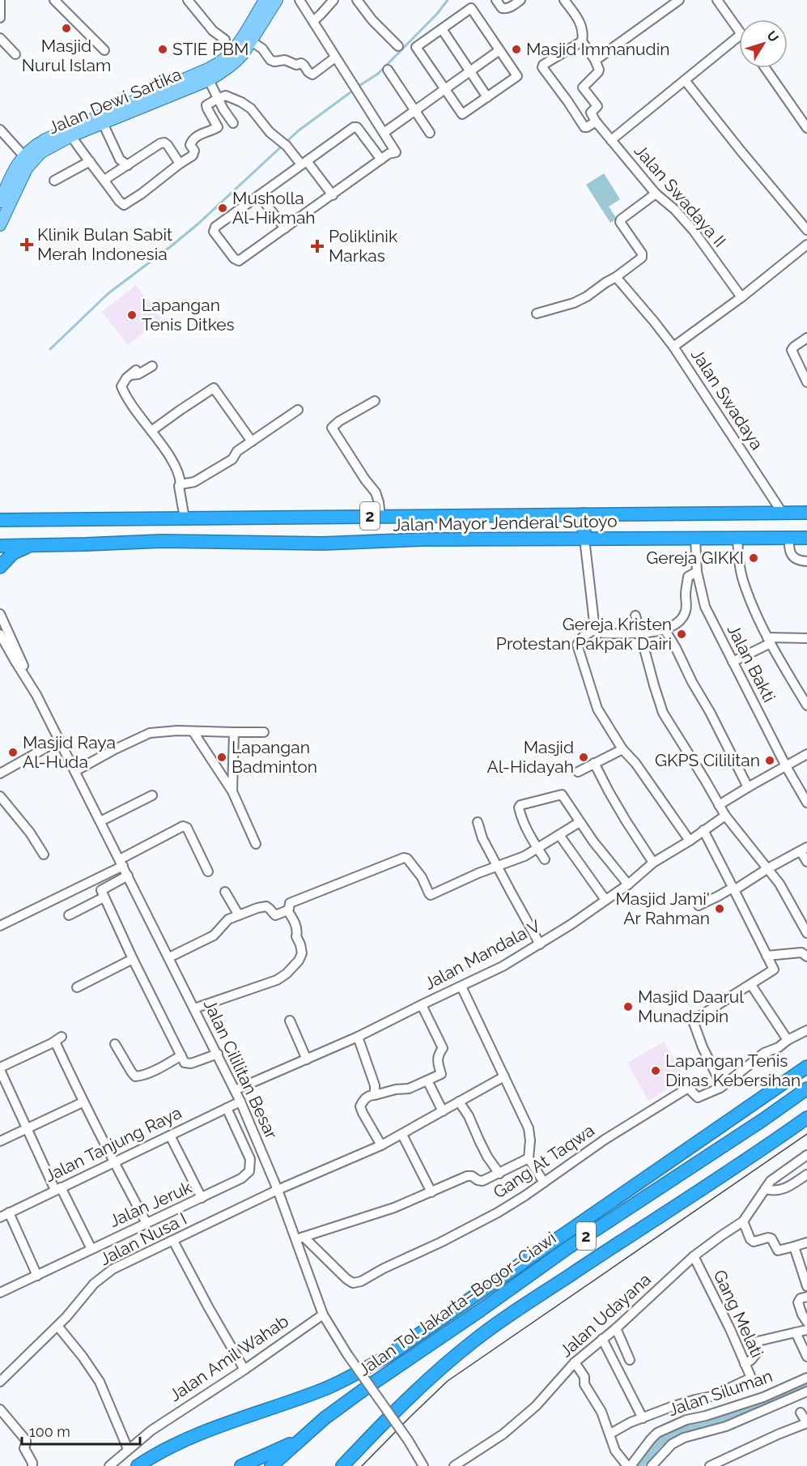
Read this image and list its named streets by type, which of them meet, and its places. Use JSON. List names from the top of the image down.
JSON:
{
  "streets": {
    "highway": ["2", "Jalan Mayor Jenderal Sutoyo", "Jalan Tol Jakarta–Bogor–Ciawi"],
    "main road": ["Jalan Dewi Sartika"],
    "street": [
      "Jalan Swadaya II",
      "Jalan Swadaya",
      "Jalan Bakti",
      "Jalan Mandala V",
      "Jalan Cililitan Besar",
      "Jalan Tanjung Raya",
      "Gang At Taqwa",
      "Jalan Jeruk",
      "Jalan Nusa I",
      "Gang Melati",
      "Jalan Udayana",
      "Jalan Amil Wahab",
      "Jalan Siluman"
    ]
  },
  "crossings": [
    ["Jalan Swadaya II", "Jalan Swadaya"],
    ["Jalan Swadaya", "Jalan Mayor Jenderal Sutoyo"],
    ["Jalan Mayor Jenderal Sutoyo", "Jalan Bakti"],
    ["Jalan Mandala V", "Jalan Cililitan Besar"],
    ["Jalan Cililitan Besar", "Jalan Tanjung Raya"],
    ["Jalan Cililitan Besar", "Gang At Taqwa"],
    ["Jalan Cililitan Besar", "Jalan Nusa I"],
    ["Jalan Cililitan Besar", "Jalan Amil Wahab"],
    ["Jalan Tanjung Raya", "Jalan Jeruk"],
    ["Gang Melati", "Jalan Udayana"]
  ],
  "places": {
    "other": [
      "Masjid Nurul Islam",
      "STIE PBM",
      "Masjid Immanudin",
      "Musholla Al-Hikmah",
      "Lapangan Tenis Ditkes",
      "Gereja GIKKI",
      "Gereja Kristen Protestan Pakpak Dairi",
      "Masjid Raya Al-Huda",
      "Lapangan Badminton",
      "Masjid Al-Hidayah",
      "GKPS Cililitan",
      "Masjid Jami' Ar Rahman",
      "Masjid Daarul Munadzipin",
      "Lapangan Tenis Dinas Kebersihan"
    ],
    "health": ["Klinik Bulan Sabit Merah Indonesia", "Poliklinik Markas"]
  },
  "scale_bar": "100 m",
  "north": "top right"
}
